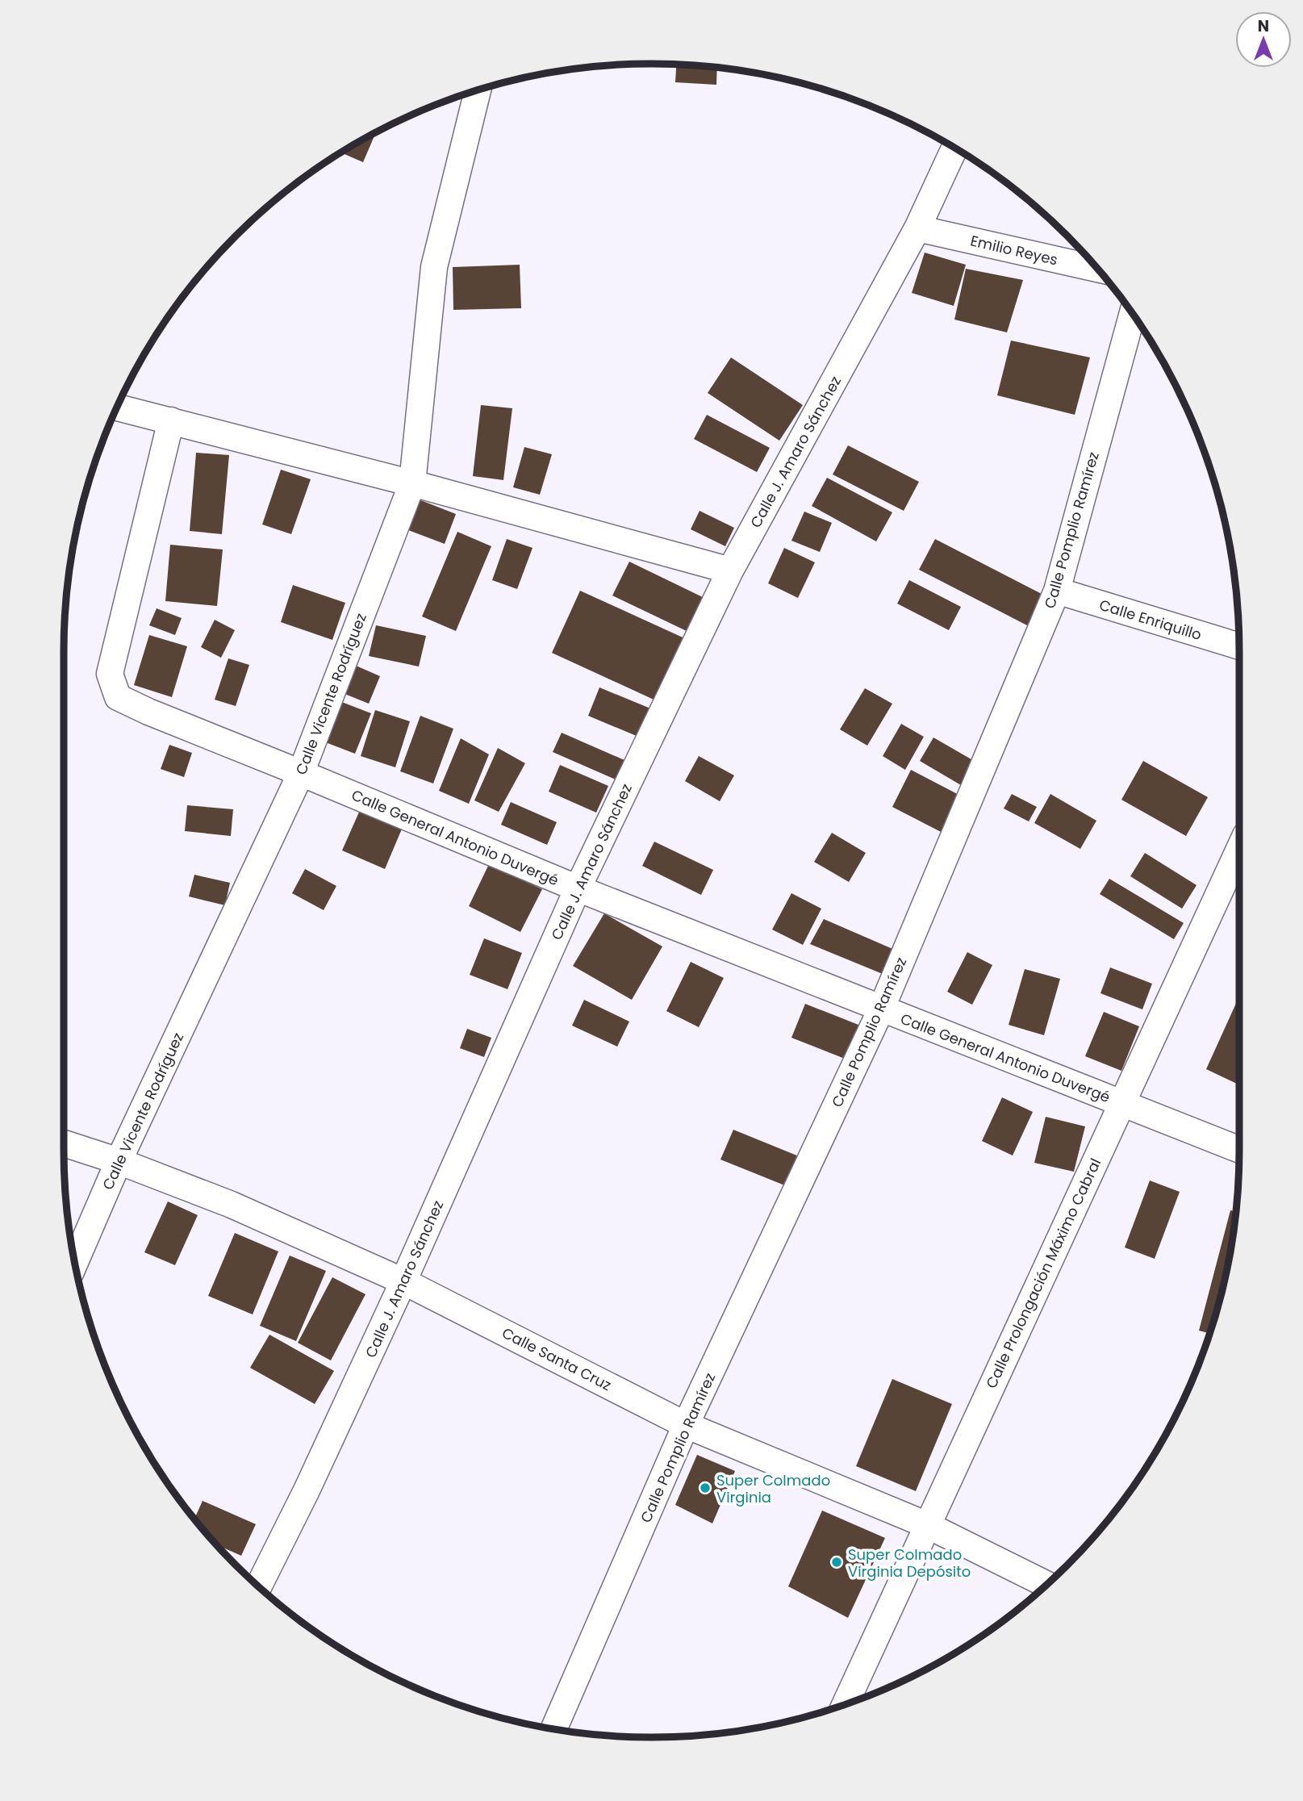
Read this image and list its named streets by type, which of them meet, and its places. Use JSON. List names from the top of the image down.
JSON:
{
  "streets": {
    "street": [
      "Emilio Reyes",
      "Calle J. Amaro Sánchez",
      "Calle Pomplio Ramírez",
      "Calle Enriquillo",
      "Calle Vicente Rodríguez",
      "Calle General Antonio Duvergé",
      "Calle Prolongación Máximo Cabral",
      "Calle Santa Cruz"
    ]
  },
  "crossings": [
    ["Emilio Reyes", "Calle J. Amaro Sánchez"],
    ["Calle J. Amaro Sánchez", "Calle General Antonio Duvergé"],
    ["Calle J. Amaro Sánchez", "Calle Santa Cruz"],
    ["Calle Pomplio Ramírez", "Calle Enriquillo"],
    ["Calle Pomplio Ramírez", "Calle General Antonio Duvergé"],
    ["Calle Pomplio Ramírez", "Calle Santa Cruz"],
    ["Calle Vicente Rodríguez", "Calle General Antonio Duvergé"],
    ["Calle Vicente Rodríguez", "Calle Santa Cruz"],
    ["Calle General Antonio Duvergé", "Calle Prolongación Máximo Cabral"],
    ["Calle Prolongación Máximo Cabral", "Calle Santa Cruz"]
  ],
  "places": ["Super Colmado Virginia", "Super Colmado Virginia Depósito"],
  "north": "top"
}
